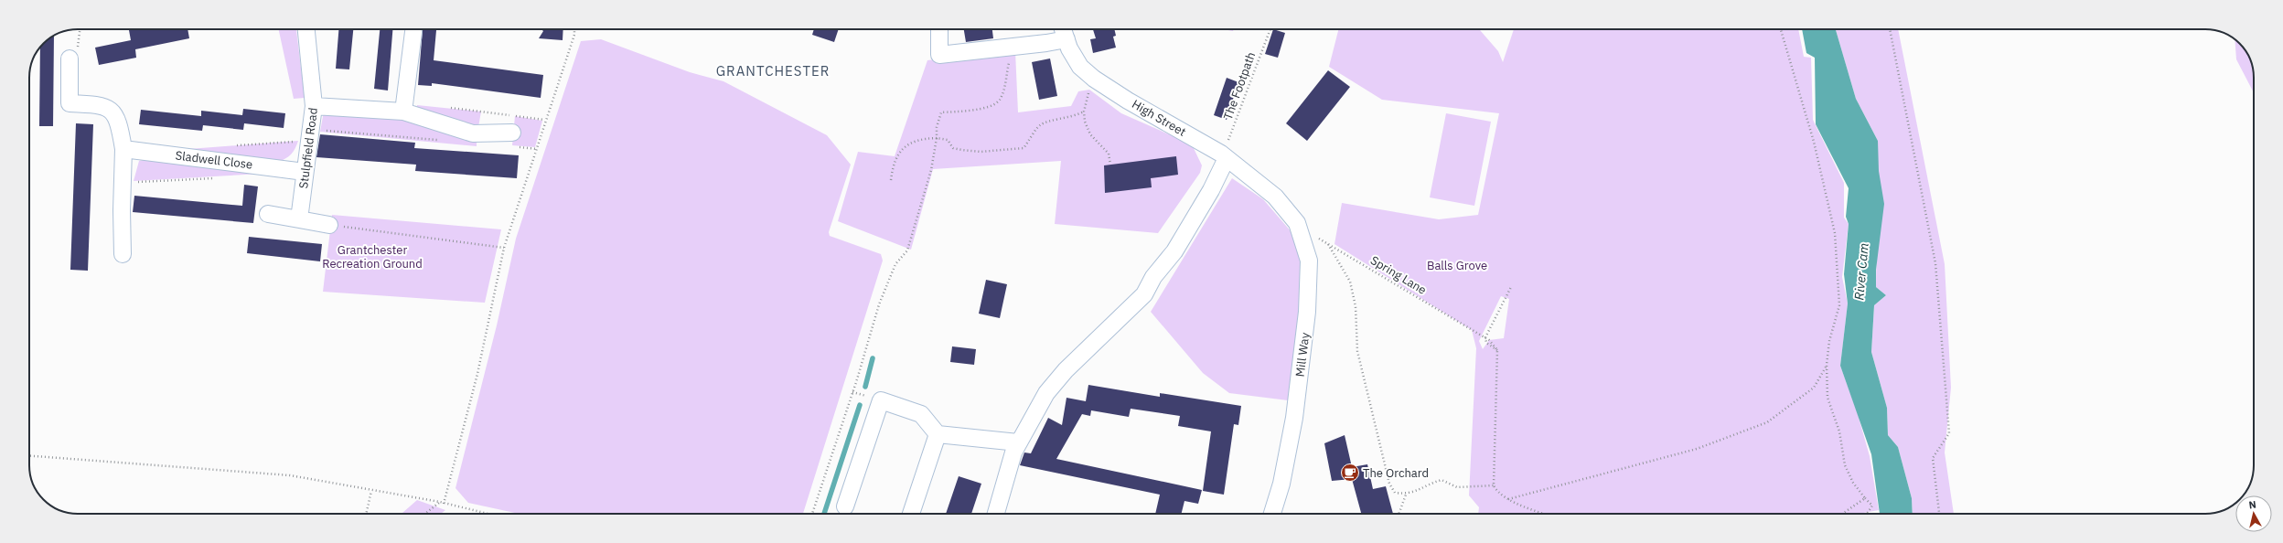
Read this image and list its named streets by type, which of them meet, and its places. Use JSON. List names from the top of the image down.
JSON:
{
  "streets": {
    "street": [
      "High Street",
      "Stulpfield Road",
      "Sladwell Close",
      "Mill Way"
    ],
    "path": ["The Footpath", "Spring Lane"]
  },
  "crossings": [
    ["The Footpath", "High Street"],
    ["High Street", "Mill Way"],
    ["Stulpfield Road", "Sladwell Close"],
    ["Spring Lane", "Mill Way"]
  ],
  "districts": ["GRANTCHESTER"],
  "water": ["River Cam"],
  "parks": ["Grantchester Recreation Ground", "Balls Grove"],
  "places": {
    "cafe": ["The Orchard"]
  },
  "north": "top"
}
